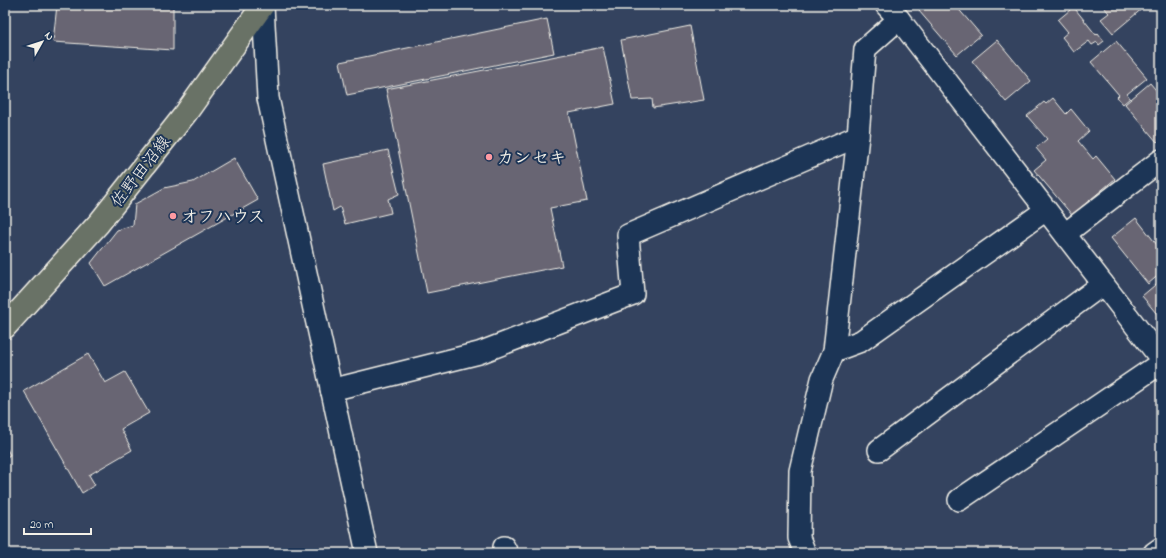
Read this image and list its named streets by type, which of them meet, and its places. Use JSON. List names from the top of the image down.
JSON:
{
  "streets": {
    "main road": ["佐野田沼線"]
  },
  "places": ["カンセキ", "オフハウス"],
  "scale_bar": "20 m",
  "north": "top right"
}
